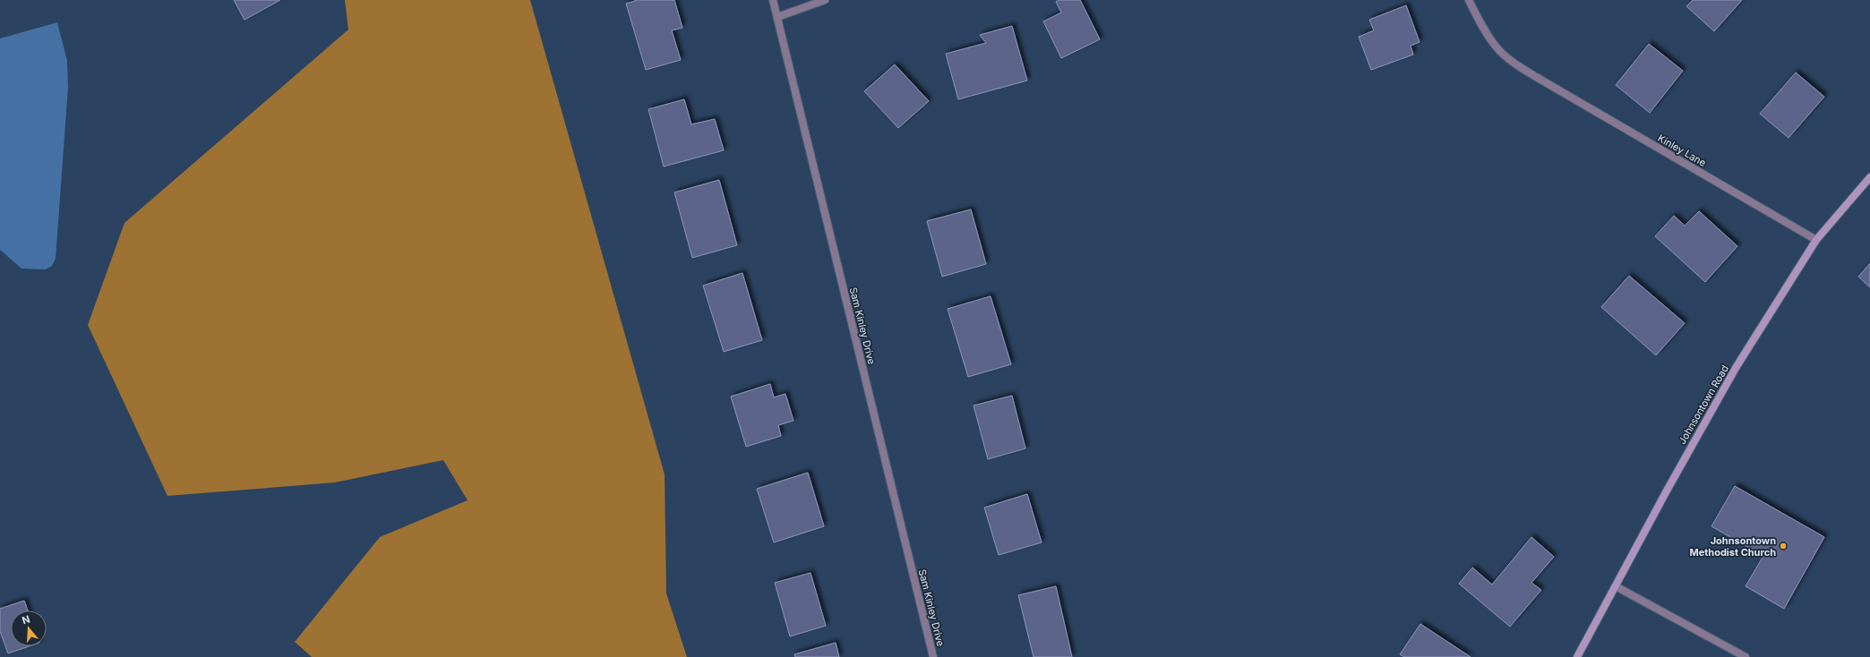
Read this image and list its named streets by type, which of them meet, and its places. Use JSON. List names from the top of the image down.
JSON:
{
  "streets": {
    "street": ["Kinley Lane", "Sam Kinley Drive", "Johnsontown Road"]
  },
  "crossings": [
    ["Kinley Lane", "Johnsontown Road"]
  ],
  "places": ["Johnsontown Methodist Church"],
  "north": "top"
}
